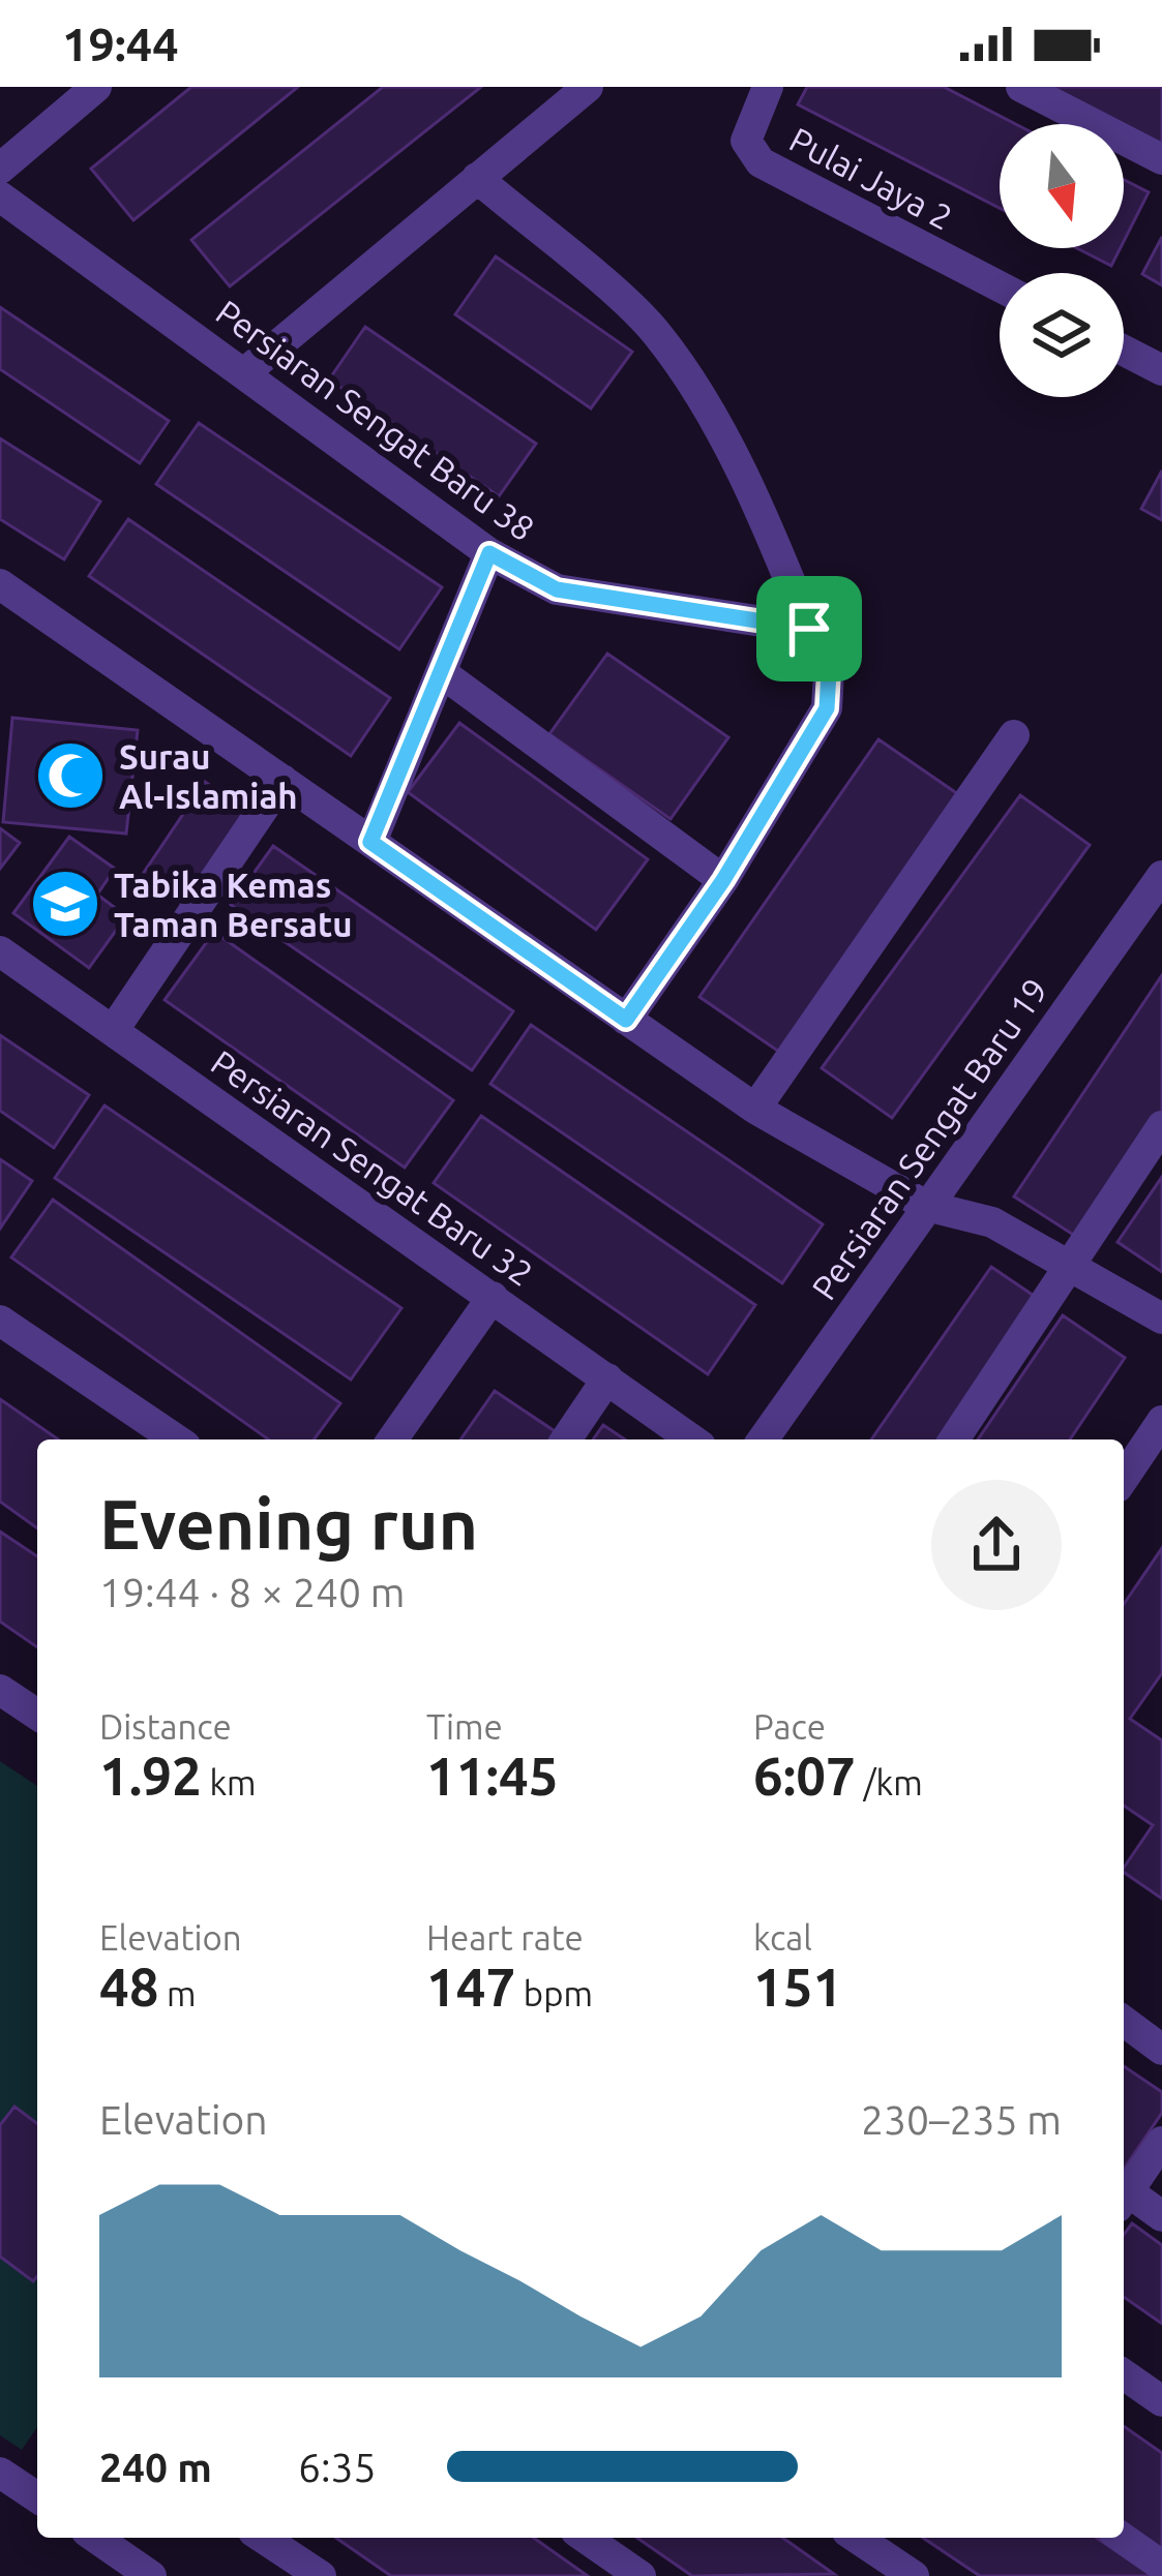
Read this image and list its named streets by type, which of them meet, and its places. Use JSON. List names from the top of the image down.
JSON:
{
  "streets": {
    "street": [
      "Pulai Jaya 2",
      "Persiaran Sengat Baru 38",
      "Persiaran Sengat Baru 19",
      "Persiaran Sengat Baru 32"
    ]
  },
  "places": {
    "mosque": ["Surau Al-Islamiah"],
    "school or university": ["Tabika Kemas Taman Bersatu"]
  },
  "north": "bottom",
  "page": {
    "status": "19:44",
    "heading": ["Evening run", "19:44 · 8 × 240 m"],
    "stats": [
      ["Distance", "1.92 km"],
      ["Time", "11:45"],
      ["Pace", "6:07 /km"],
      ["Elevation", "48 m"],
      ["Heart rate", "147 bpm"],
      ["kcal", "151"]
    ],
    "chart": ["Elevation", "230–235 m"],
    "list": [
      {
        "name": "240 m",
        "note": "6:35"
      }
    ]
  }
}
